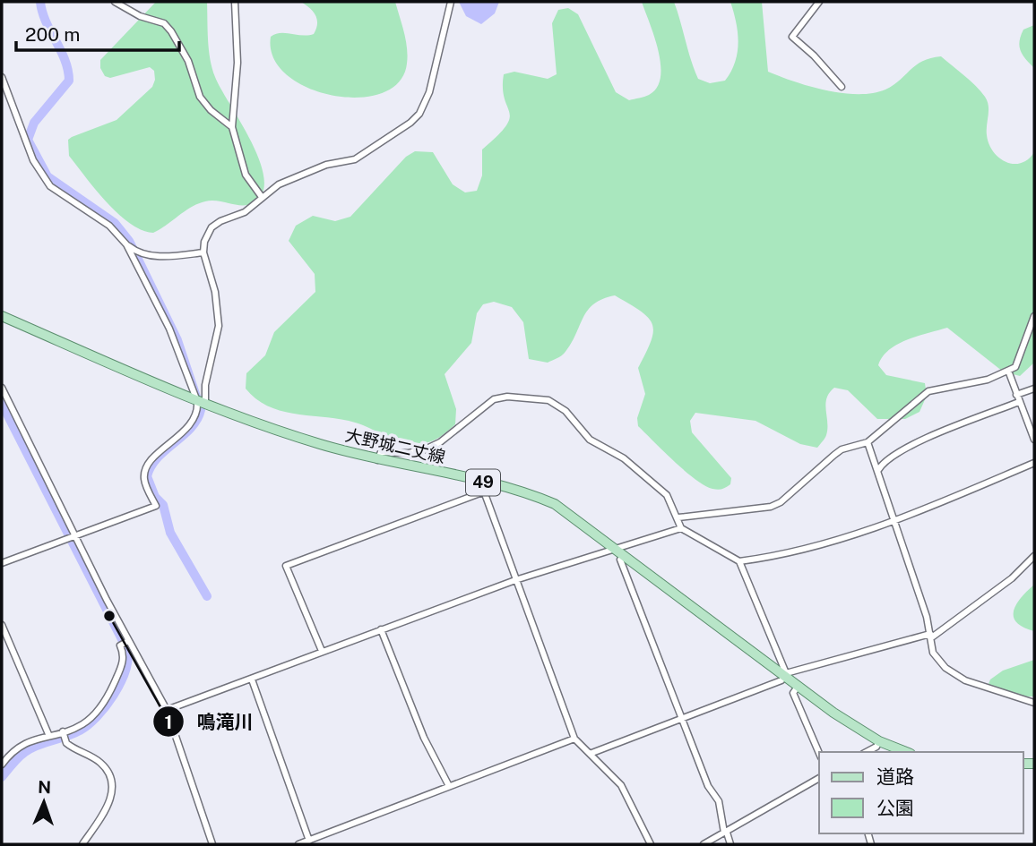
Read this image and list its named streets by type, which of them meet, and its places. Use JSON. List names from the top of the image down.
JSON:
{
  "streets": {
    "main road": ["大野城二丈線", "49"]
  },
  "places": ["鳴滝川"],
  "legend": ["道路", "公園"],
  "scale_bar": "200 m",
  "north": "top"
}
